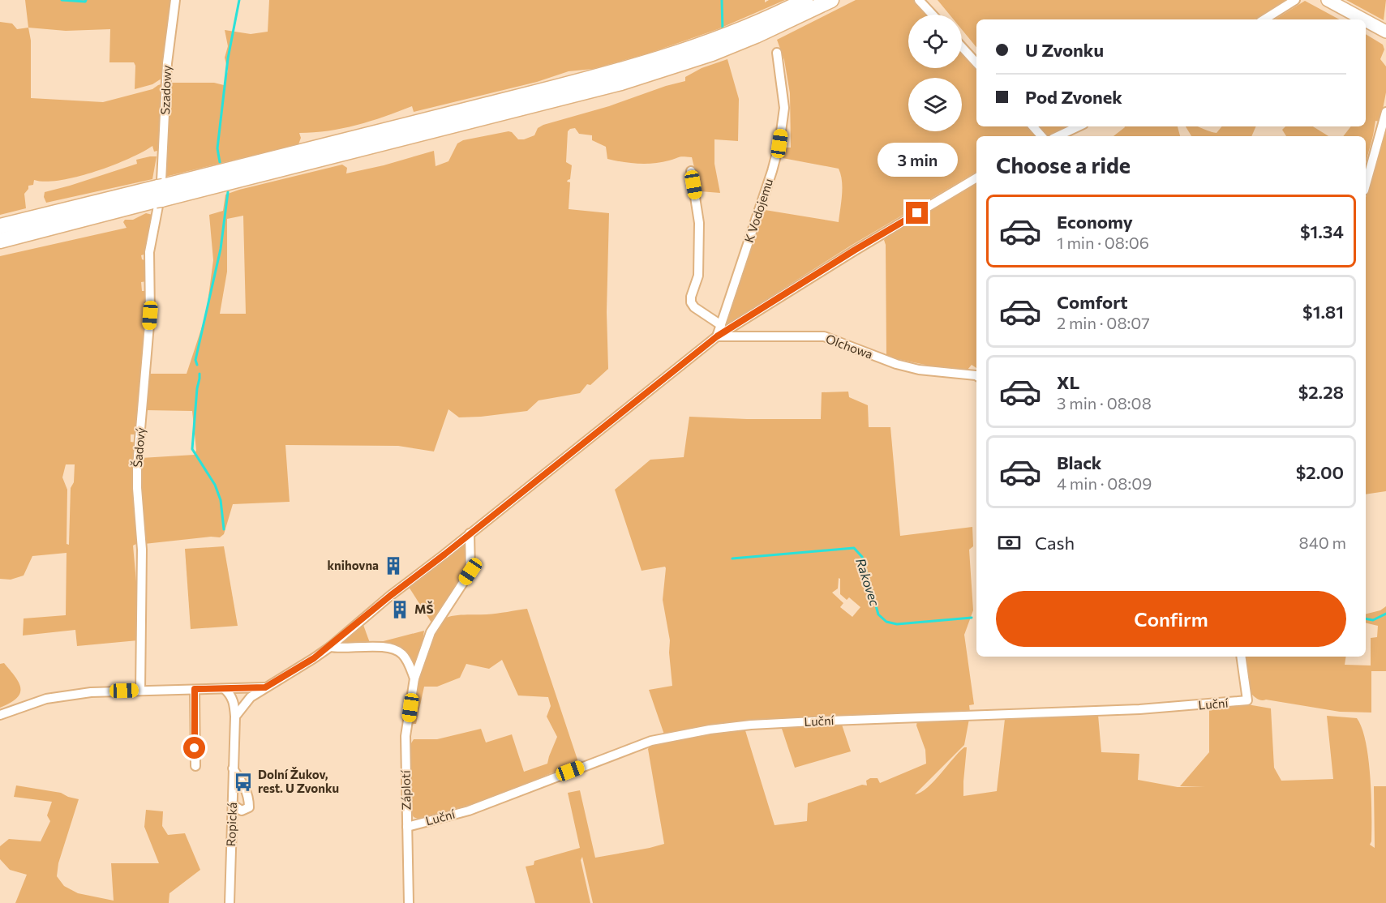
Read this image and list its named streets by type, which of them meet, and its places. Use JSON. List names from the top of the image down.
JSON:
{
  "streets": {
    "street": [
      "Szadowy",
      "K Vodojemu",
      "Olchowa",
      "Šadový",
      "Luční",
      "Záplotí",
      "Ropická"
    ]
  },
  "crossings": [
    ["Szadowy", "Šadový"],
    ["K Vodojemu", "Olchowa"],
    ["Luční", "Záplotí"]
  ],
  "water": ["Rakovec"],
  "places": {
    "building": ["knihovna", "MŠ"],
    "bus stop": ["Dolní Žukov, rest. U Zvonku"]
  },
  "page": {
    "banner": ["U Zvonku", "Pod Zvonek"],
    "heading": "Choose a ride",
    "bubble": "3 min",
    "list": [
      {
        "name": "Economy",
        "note": "1 min · 08:06",
        "value": "$1.34"
      },
      {
        "name": "Comfort",
        "note": "2 min · 08:07",
        "value": "$1.81"
      },
      {
        "name": "XL",
        "note": "3 min · 08:08",
        "value": "$2.28"
      },
      {
        "name": "Black",
        "note": "4 min · 08:09",
        "value": "$2.00"
      }
    ],
    "pay": ["Cash", "840 m"],
    "buttons": "Confirm"
  }
}
